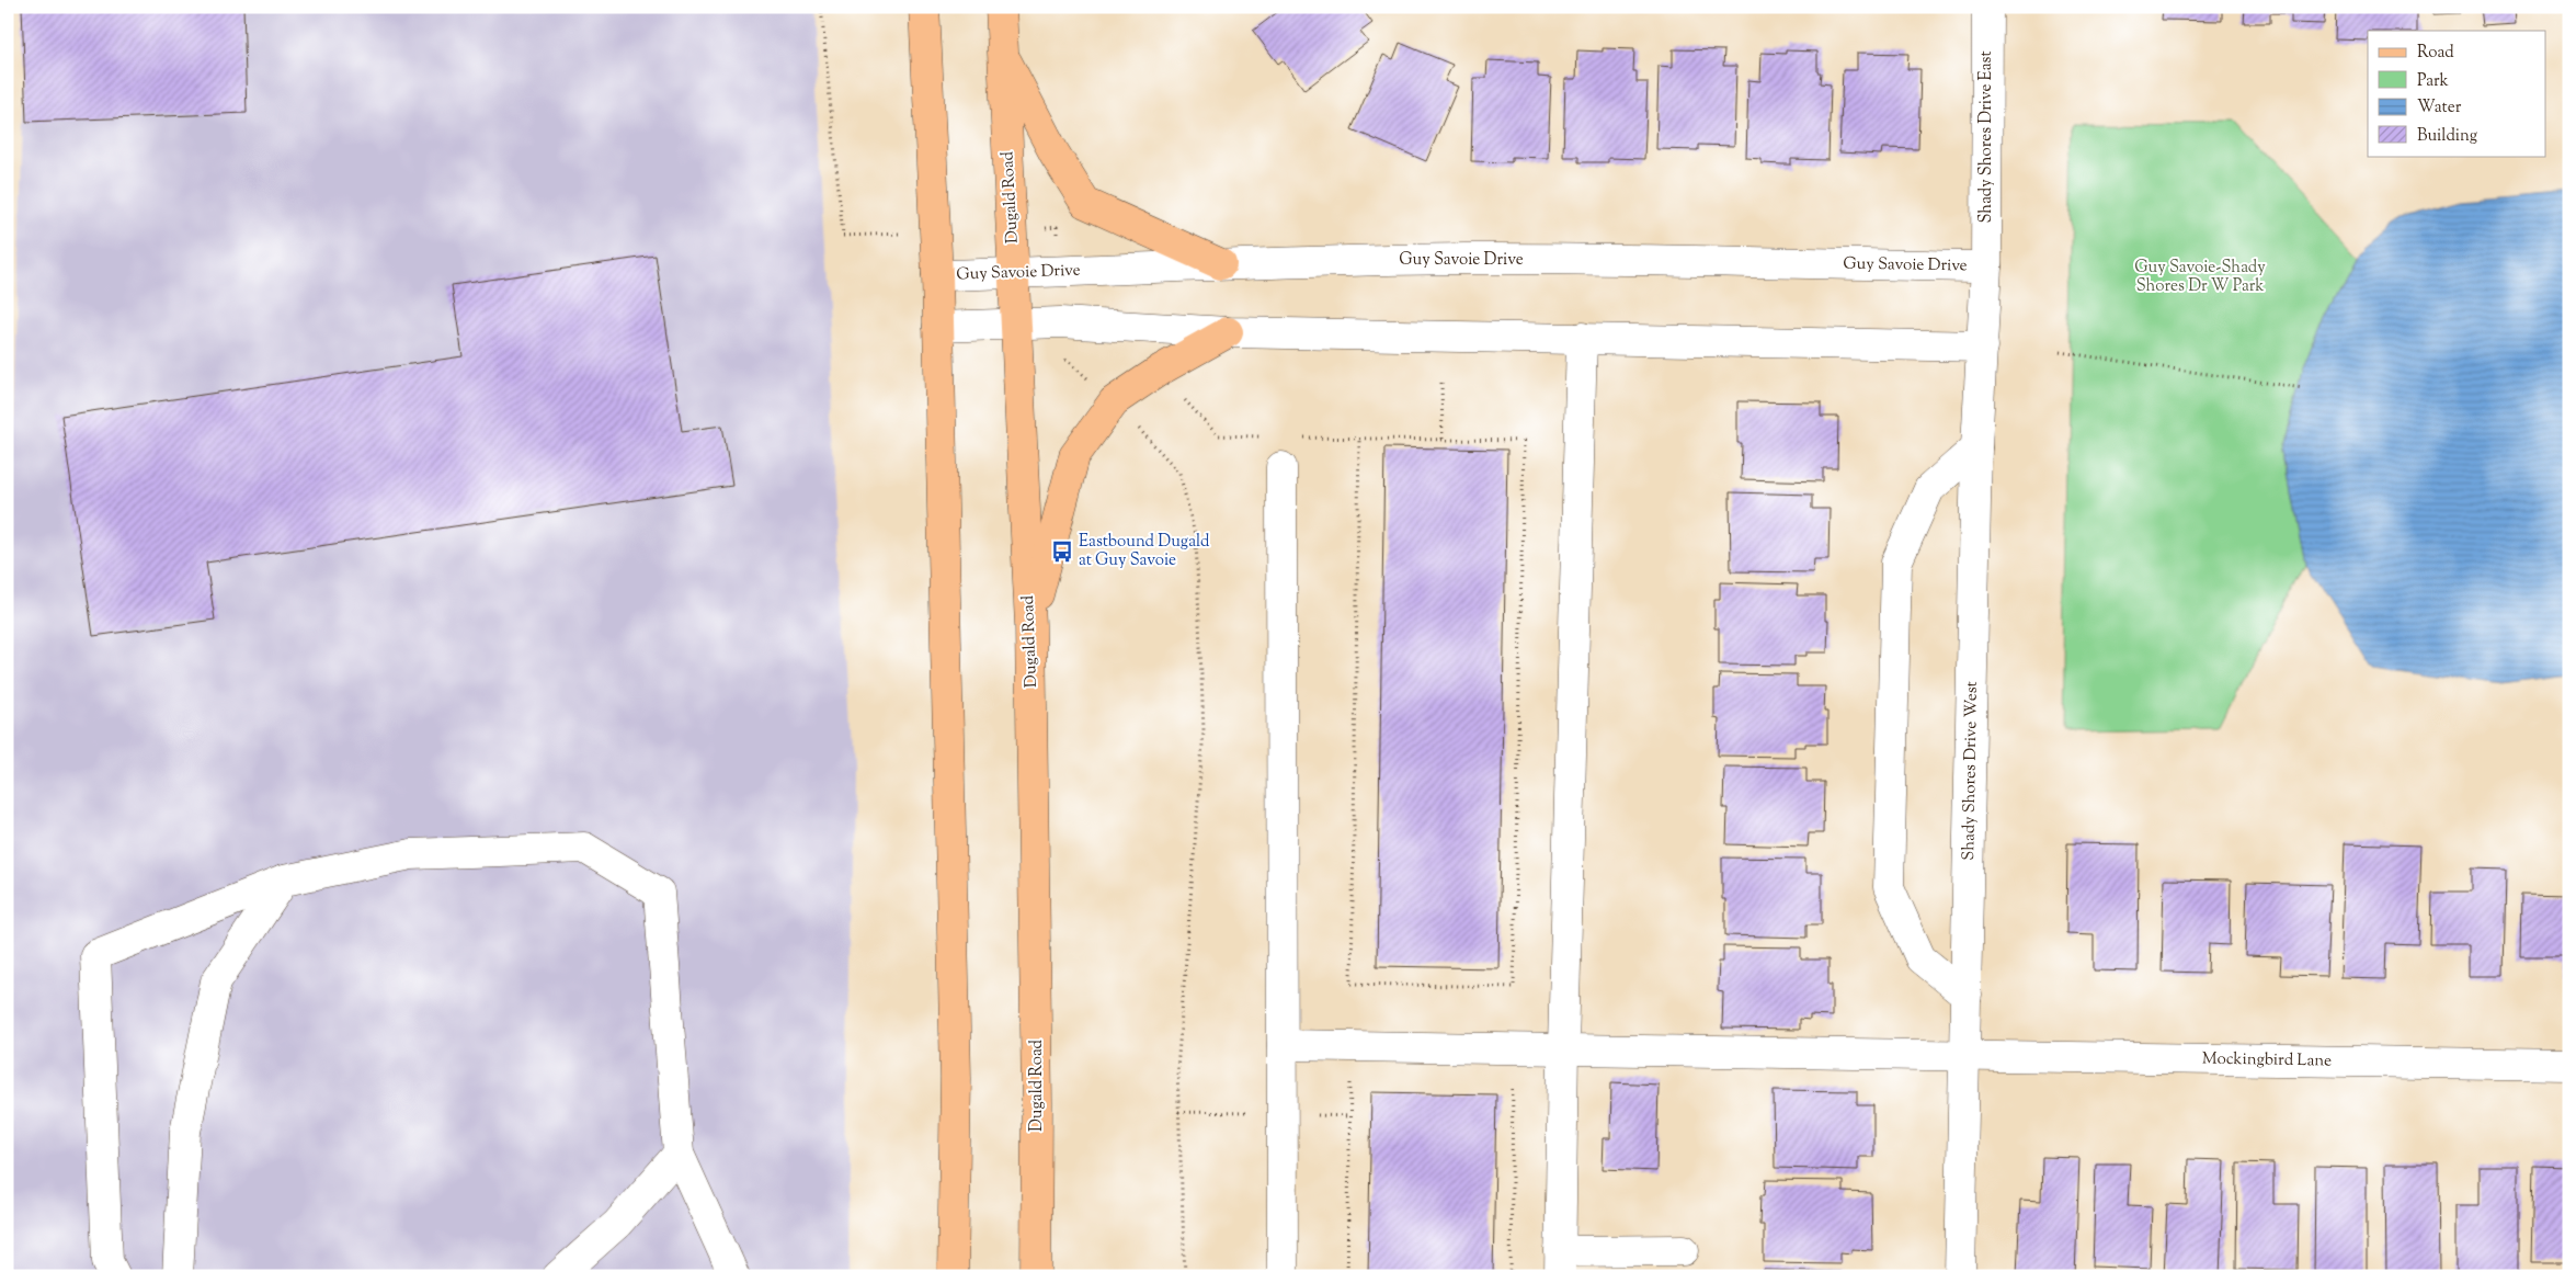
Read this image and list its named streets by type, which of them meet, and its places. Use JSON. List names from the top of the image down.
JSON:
{
  "streets": {
    "main road": ["Dugald Road"],
    "street": [
      "Shady Shores Drive East",
      "Guy Savoie Drive",
      "Shady Shores Drive West",
      "Mockingbird Lane"
    ]
  },
  "crossings": [
    ["Shady Shores Drive East", "Guy Savoie Drive"],
    ["Shady Shores Drive East", "Shady Shores Drive West"],
    ["Dugald Road", "Guy Savoie Drive"],
    ["Guy Savoie Drive", "Shady Shores Drive West"],
    ["Shady Shores Drive West", "Mockingbird Lane"]
  ],
  "parks": ["Guy Savoie-Shady Shores Dr W Park"],
  "places": {
    "bus stop": ["Eastbound Dugald at Guy Savoie"]
  },
  "legend": [
    "Road",
    "Park",
    "Water",
    "Building"
  ]
}
